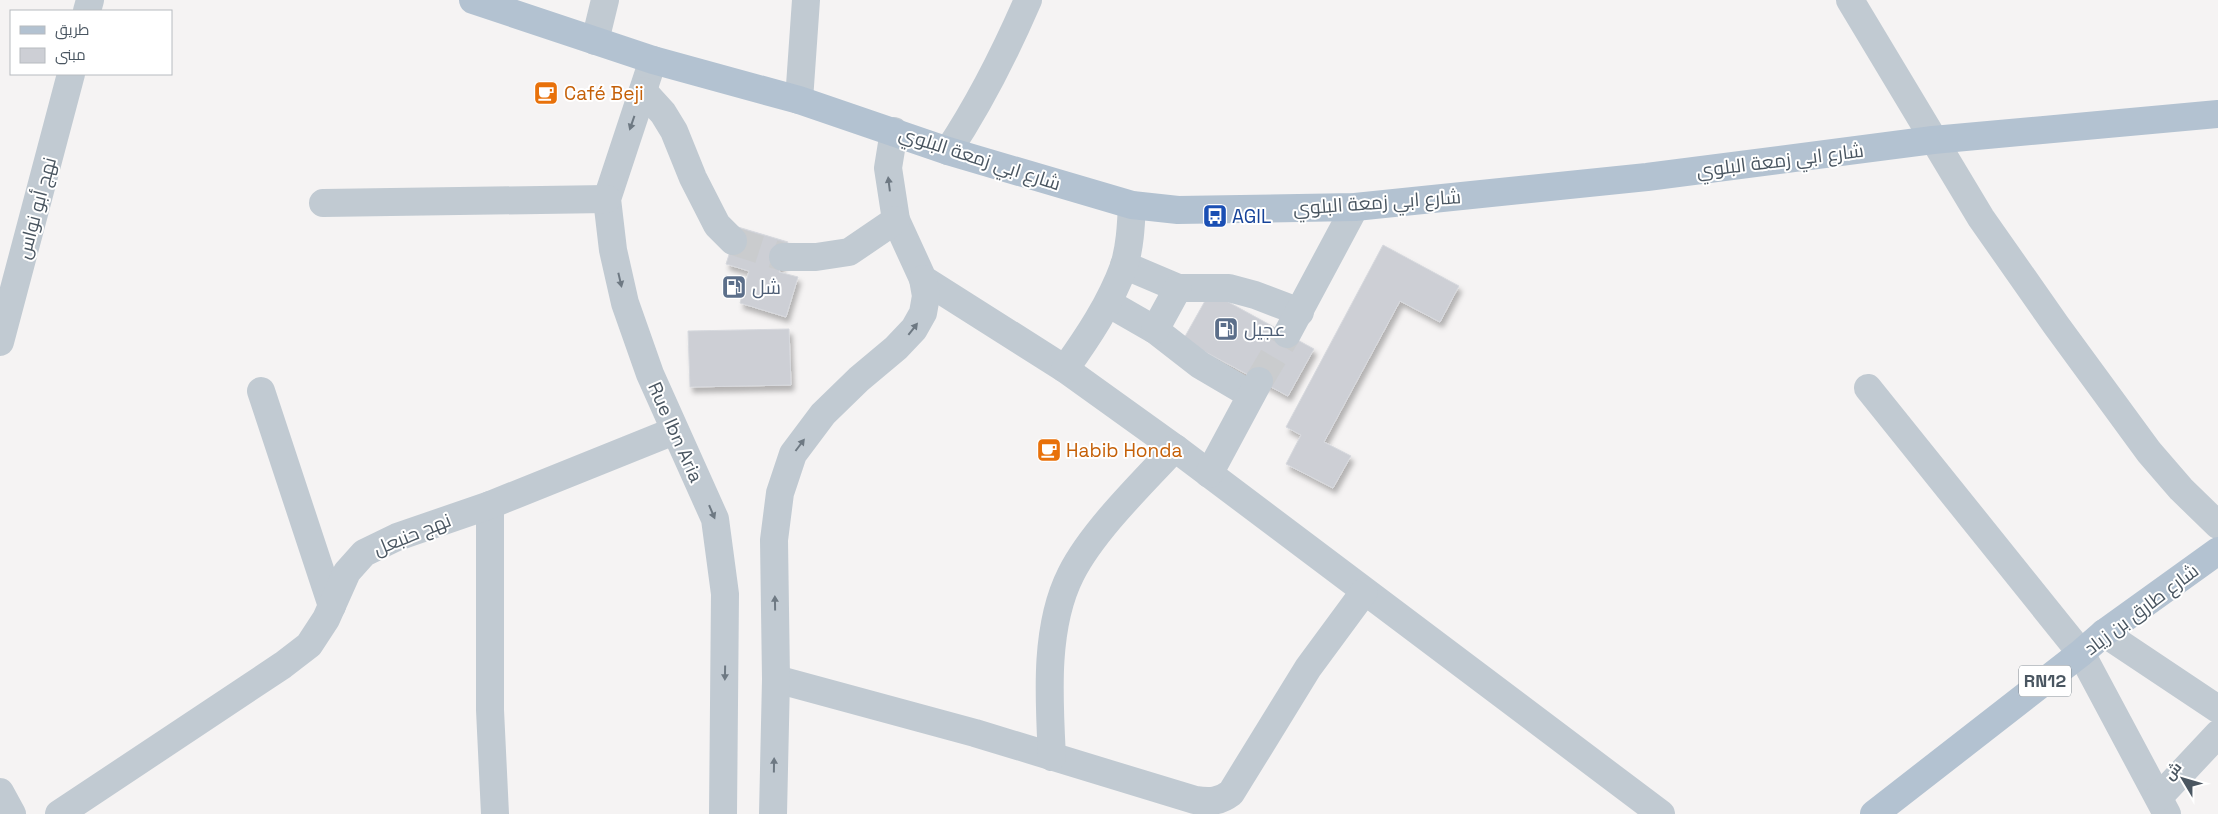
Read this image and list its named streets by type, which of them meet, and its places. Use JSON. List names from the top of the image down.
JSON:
{
  "streets": {
    "main road": ["شارع ابي زمعة البلوي", "شارع طارق بن زياد", "RN12"],
    "street": ["نهج أبو نواس", "Rue Ibn Aria", "نهج حنبعل"]
  },
  "crossings": [
    ["شارع ابي زمعة البلوي", "Rue Ibn Aria"],
    ["Rue Ibn Aria", "نهج حنبعل"]
  ],
  "places": {
    "cafe": ["Café Beji", "Habib Honda"],
    "bus stop": ["AGIL"],
    "fuel station": ["شل", "عجيل"]
  },
  "legend": ["طريق", "مبنى"],
  "north": "top left"
}
